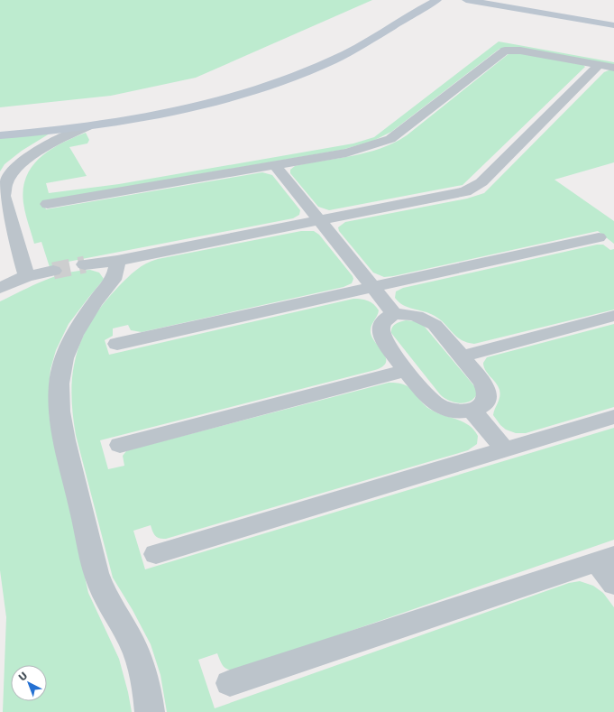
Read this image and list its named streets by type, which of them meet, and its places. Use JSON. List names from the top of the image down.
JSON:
{
  "north": "top left"
}
